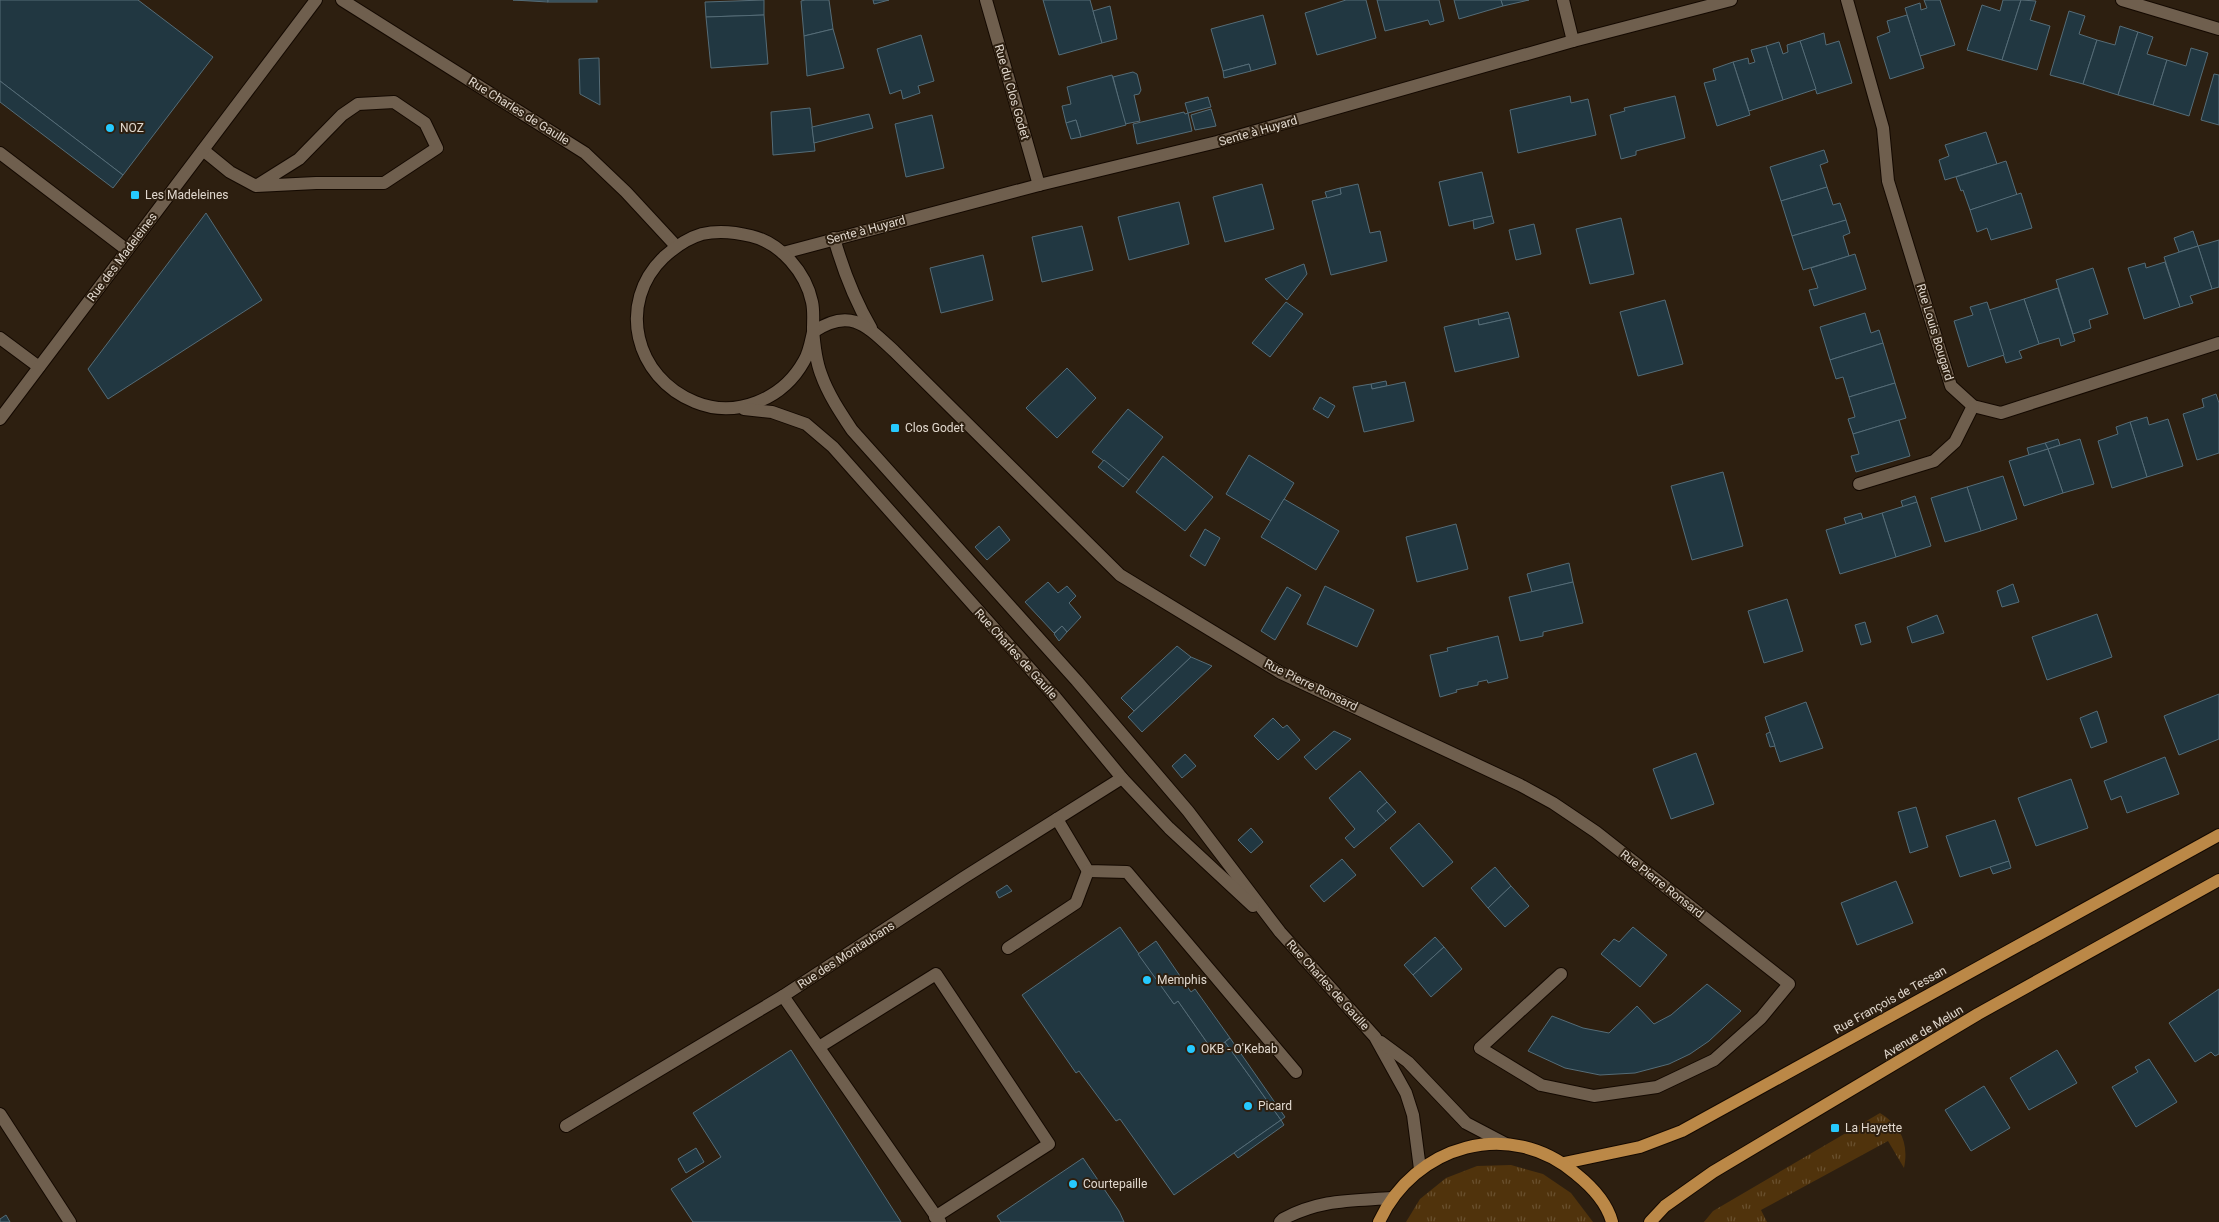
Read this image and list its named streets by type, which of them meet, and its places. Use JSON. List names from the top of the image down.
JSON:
{
  "streets": {
    "main road": ["Rue François de Tessan", "Avenue de Melun"],
    "street": [
      "Rue du Clos Godet",
      "Rue Charles de Gaulle",
      "Sente à Huyard",
      "Rue des Madeleines",
      "Rue Louis Bougard",
      "Rue Pierre Ronsard",
      "Rue des Montaubans"
    ]
  },
  "crossings": [
    ["Rue du Clos Godet", "Sente à Huyard"],
    ["Rue Charles de Gaulle", "Sente à Huyard"],
    ["Rue Charles de Gaulle", "Rue Pierre Ronsard"],
    ["Rue Charles de Gaulle", "Rue des Montaubans"],
    ["Sente à Huyard", "Rue Pierre Ronsard"]
  ],
  "places": {
    "other": [
      "NOZ",
      "Memphis",
      "OKB - O'Kebab",
      "Picard",
      "Courtepaille"
    ],
    "transit": ["Les Madeleines", "Clos Godet", "La Hayette"]
  }
}
